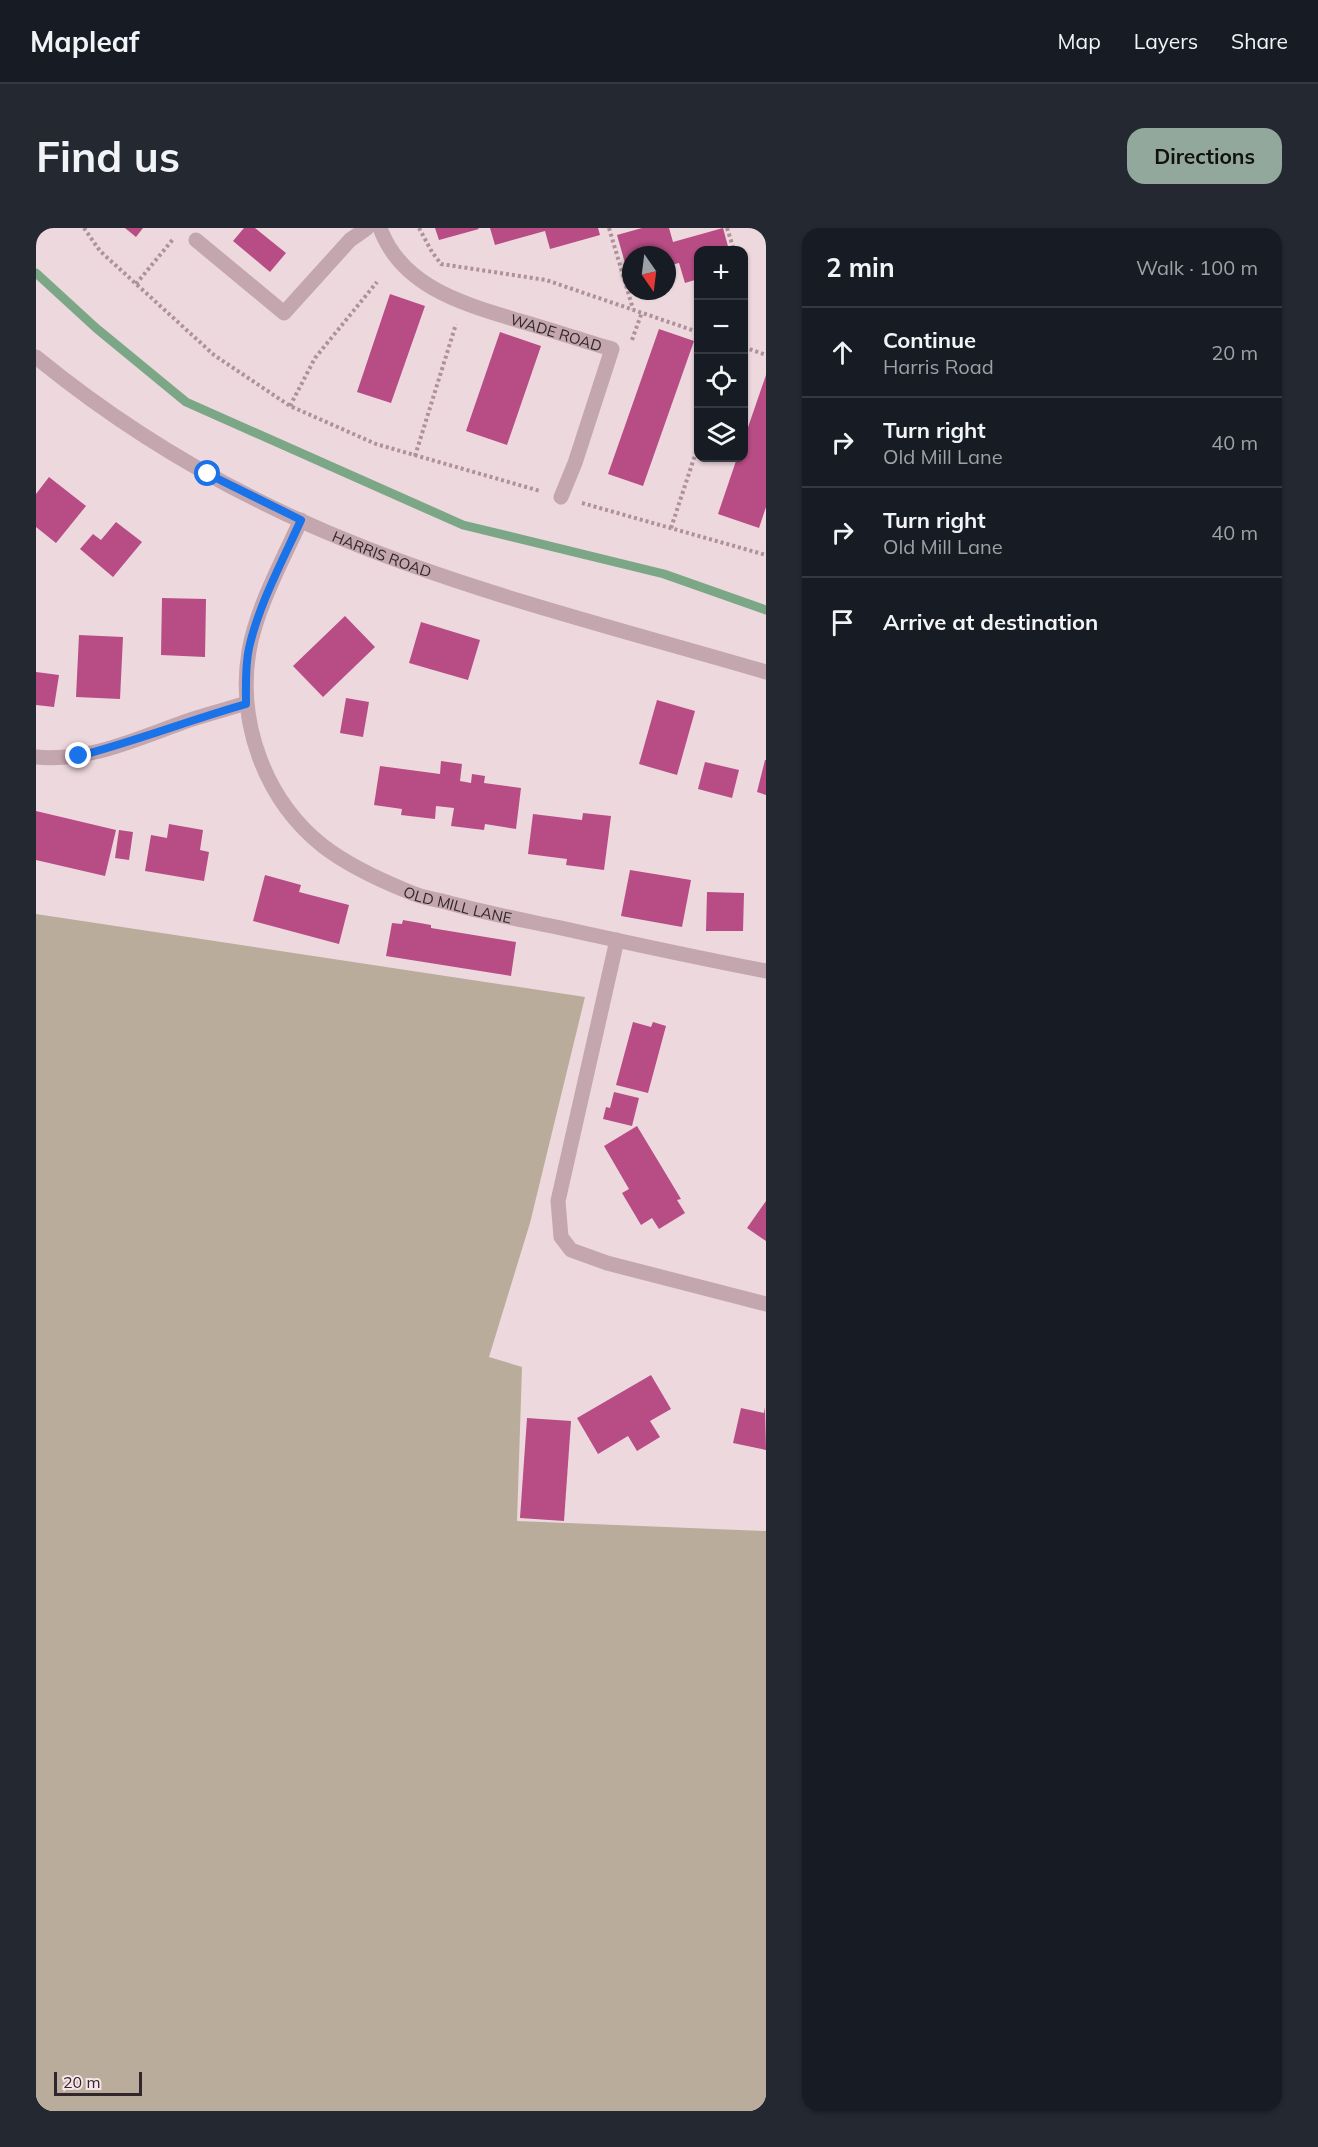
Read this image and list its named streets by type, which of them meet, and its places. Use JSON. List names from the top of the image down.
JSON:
{
  "streets": {
    "street": ["WADE ROAD", "HARRIS ROAD", "OLD MILL LANE"]
  },
  "crossings": [
    ["HARRIS ROAD", "OLD MILL LANE"]
  ],
  "scale_bar": "20 m",
  "north": "bottom",
  "page": {
    "header": "Mapleaf",
    "nav": ["Map", "Layers", "Share"],
    "buttons": "Directions",
    "title": "Find us",
    "heading": ["2 min", "Walk · 100 m"],
    "map_buttons": ["+", "−"],
    "list": [
      ["Continue", "Harris Road", "20 m"],
      ["Turn right", "Old Mill Lane", "40 m"],
      ["Turn right", "Old Mill Lane", "40 m"],
      "Arrive at destination"
    ],
    "scale": "20 m"
  }
}
